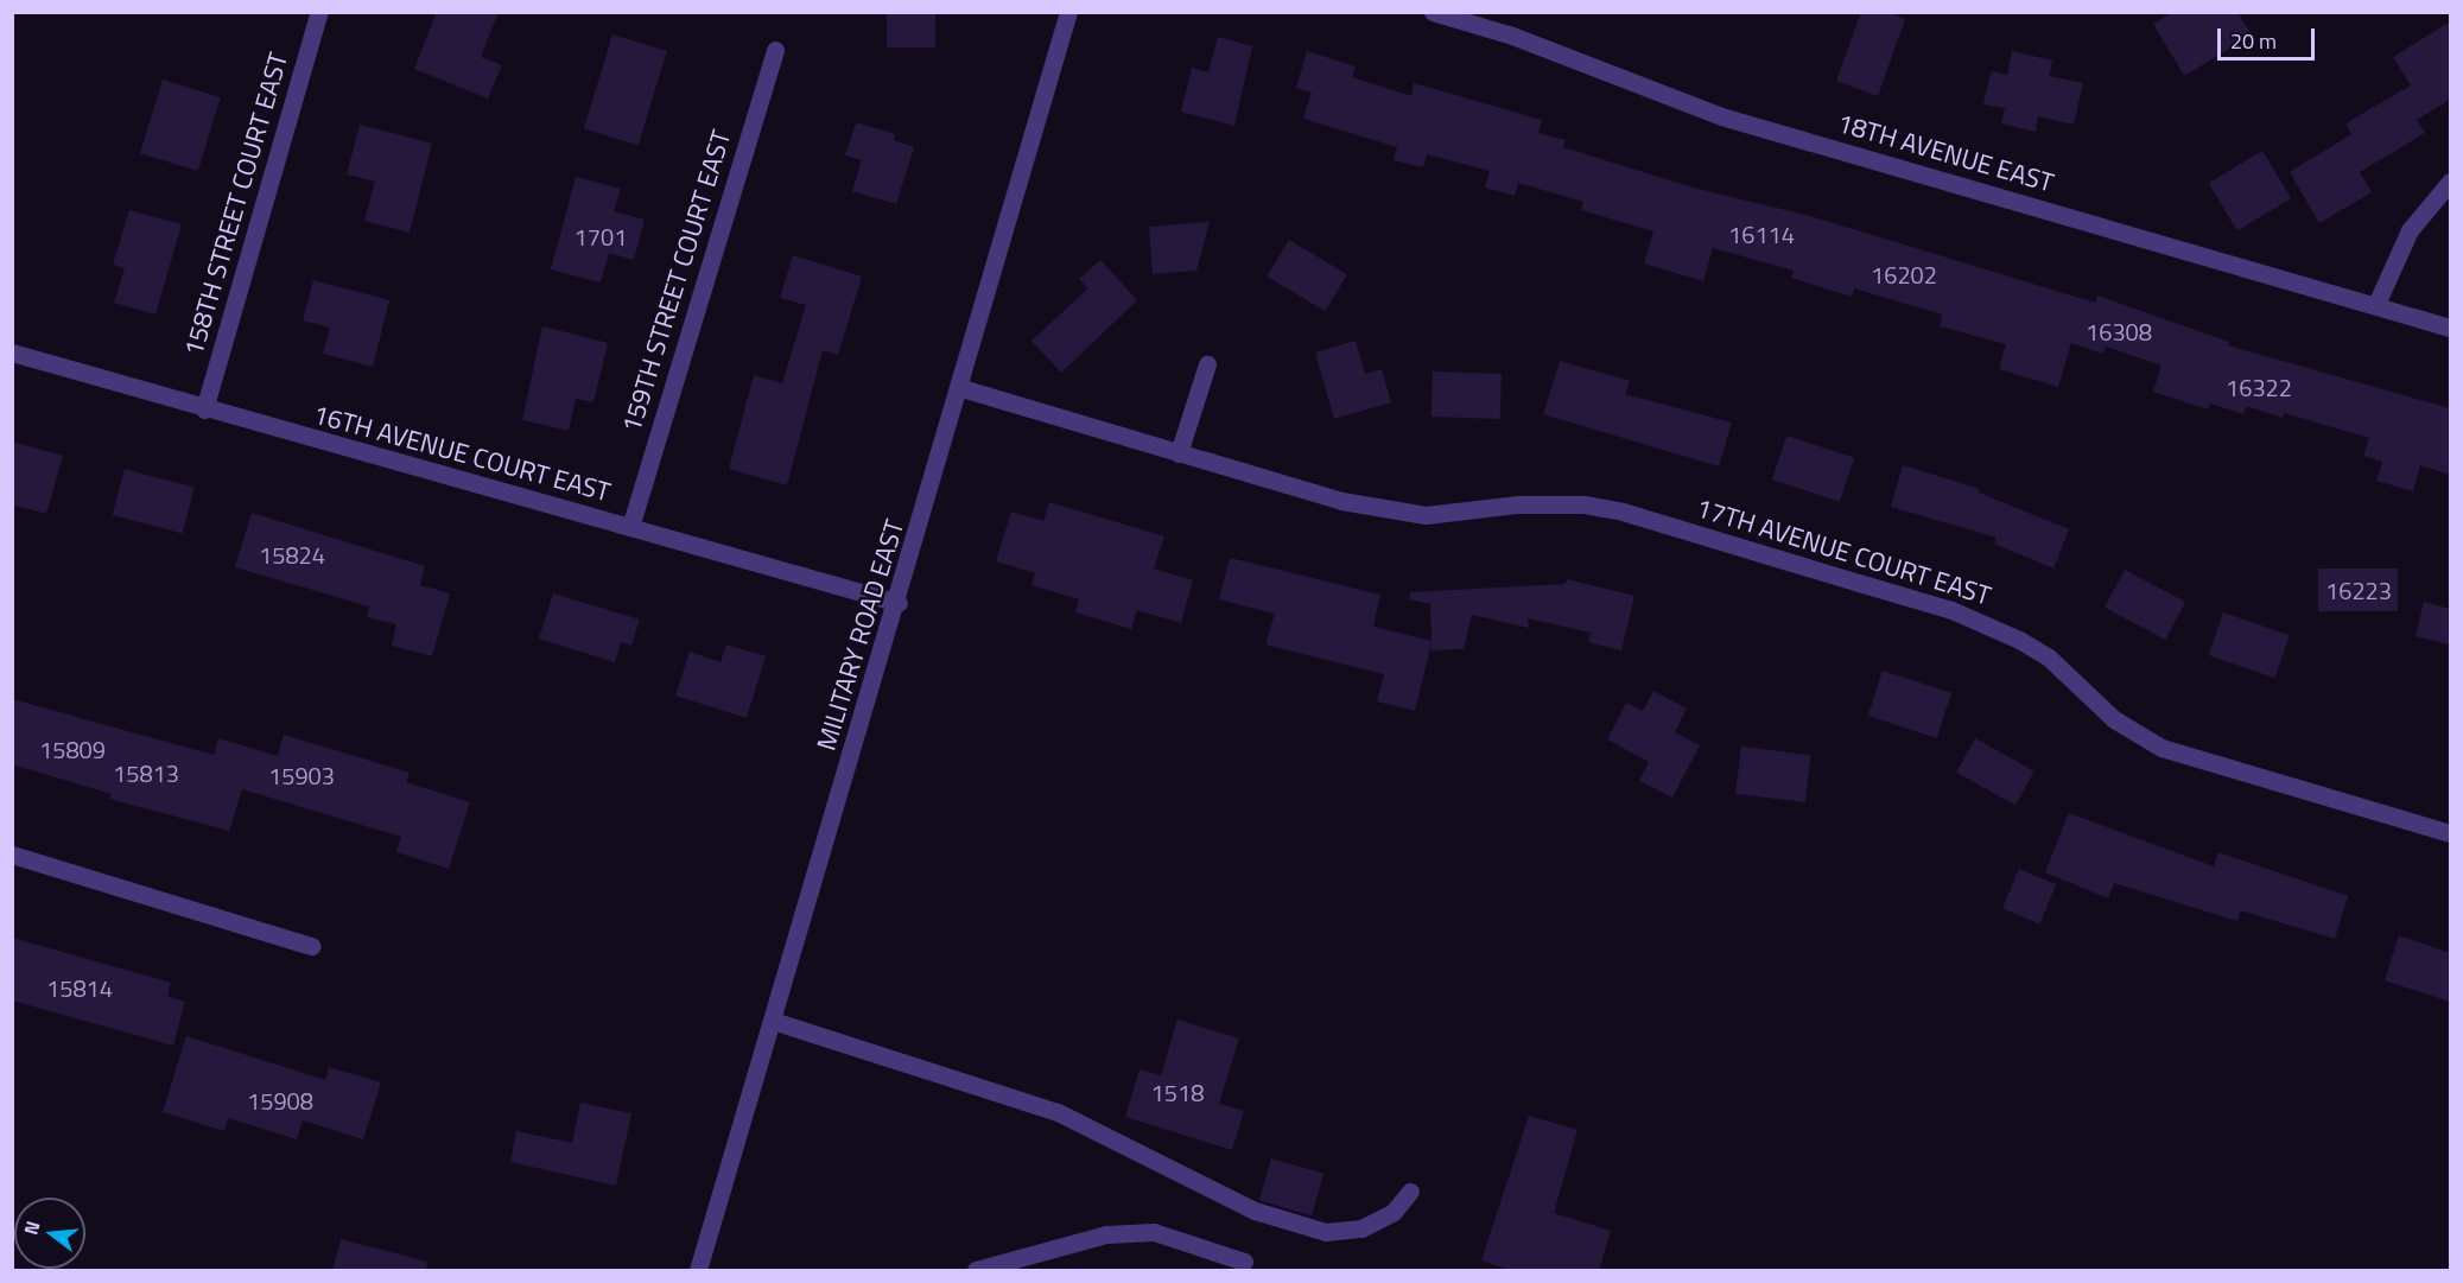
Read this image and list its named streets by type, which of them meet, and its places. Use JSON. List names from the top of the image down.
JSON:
{
  "streets": {
    "street": [
      "18TH AVENUE EAST",
      "158TH STREET COURT EAST",
      "159TH STREET COURT EAST",
      "16TH AVENUE COURT EAST",
      "17TH AVENUE COURT EAST",
      "MILITARY ROAD EAST"
    ]
  },
  "crossings": [
    ["158TH STREET COURT EAST", "16TH AVENUE COURT EAST"],
    ["159TH STREET COURT EAST", "16TH AVENUE COURT EAST"],
    ["16TH AVENUE COURT EAST", "MILITARY ROAD EAST"],
    ["17TH AVENUE COURT EAST", "MILITARY ROAD EAST"]
  ],
  "house_numbers": [
    "16114",
    "1701",
    "16202",
    "16308",
    "16322",
    "15824",
    "16223",
    "15809",
    "15813",
    "15903",
    "15814",
    "1518",
    "15908"
  ],
  "scale_bar": "20 m",
  "north": "left"
}
